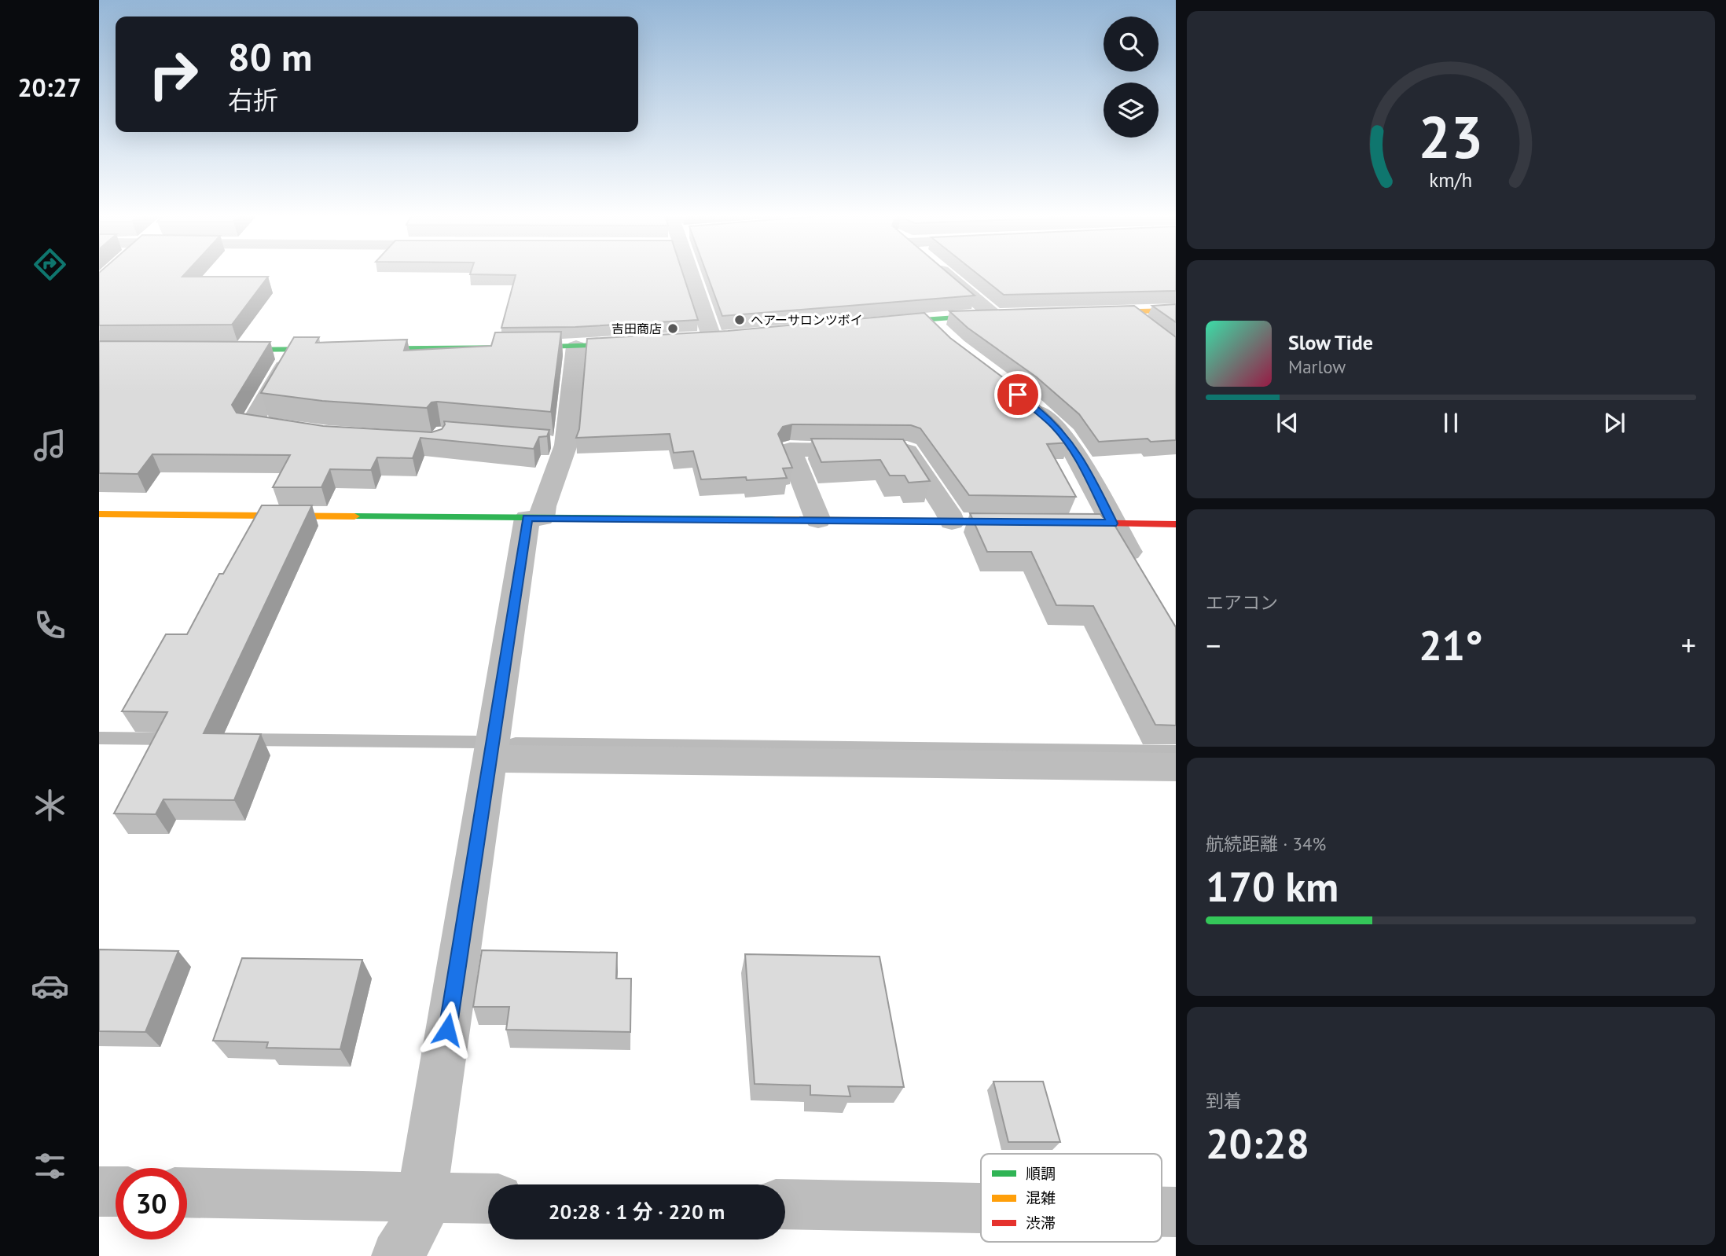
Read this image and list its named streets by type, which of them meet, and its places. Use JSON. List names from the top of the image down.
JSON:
{
  "places": ["ヘアーサロンツボイ", "吉田商店"],
  "legend": ["順調", "混雑", "渋滞"],
  "page": {
    "tabs": "20:27",
    "turn": ["80 m", "右折"],
    "song": ["Slow Tide", "Marlow"],
    "tile": [
      "エアコン",
      ["航続距離 · 34%", "170 km"],
      ["到着", "20:28"]
    ],
    "heat": ["−", "21°", "+"],
    "limit": "30",
    "trip": "20:28 · 1 分 · 220 m",
    "gauge": ["23", "km/h"]
  }
}
